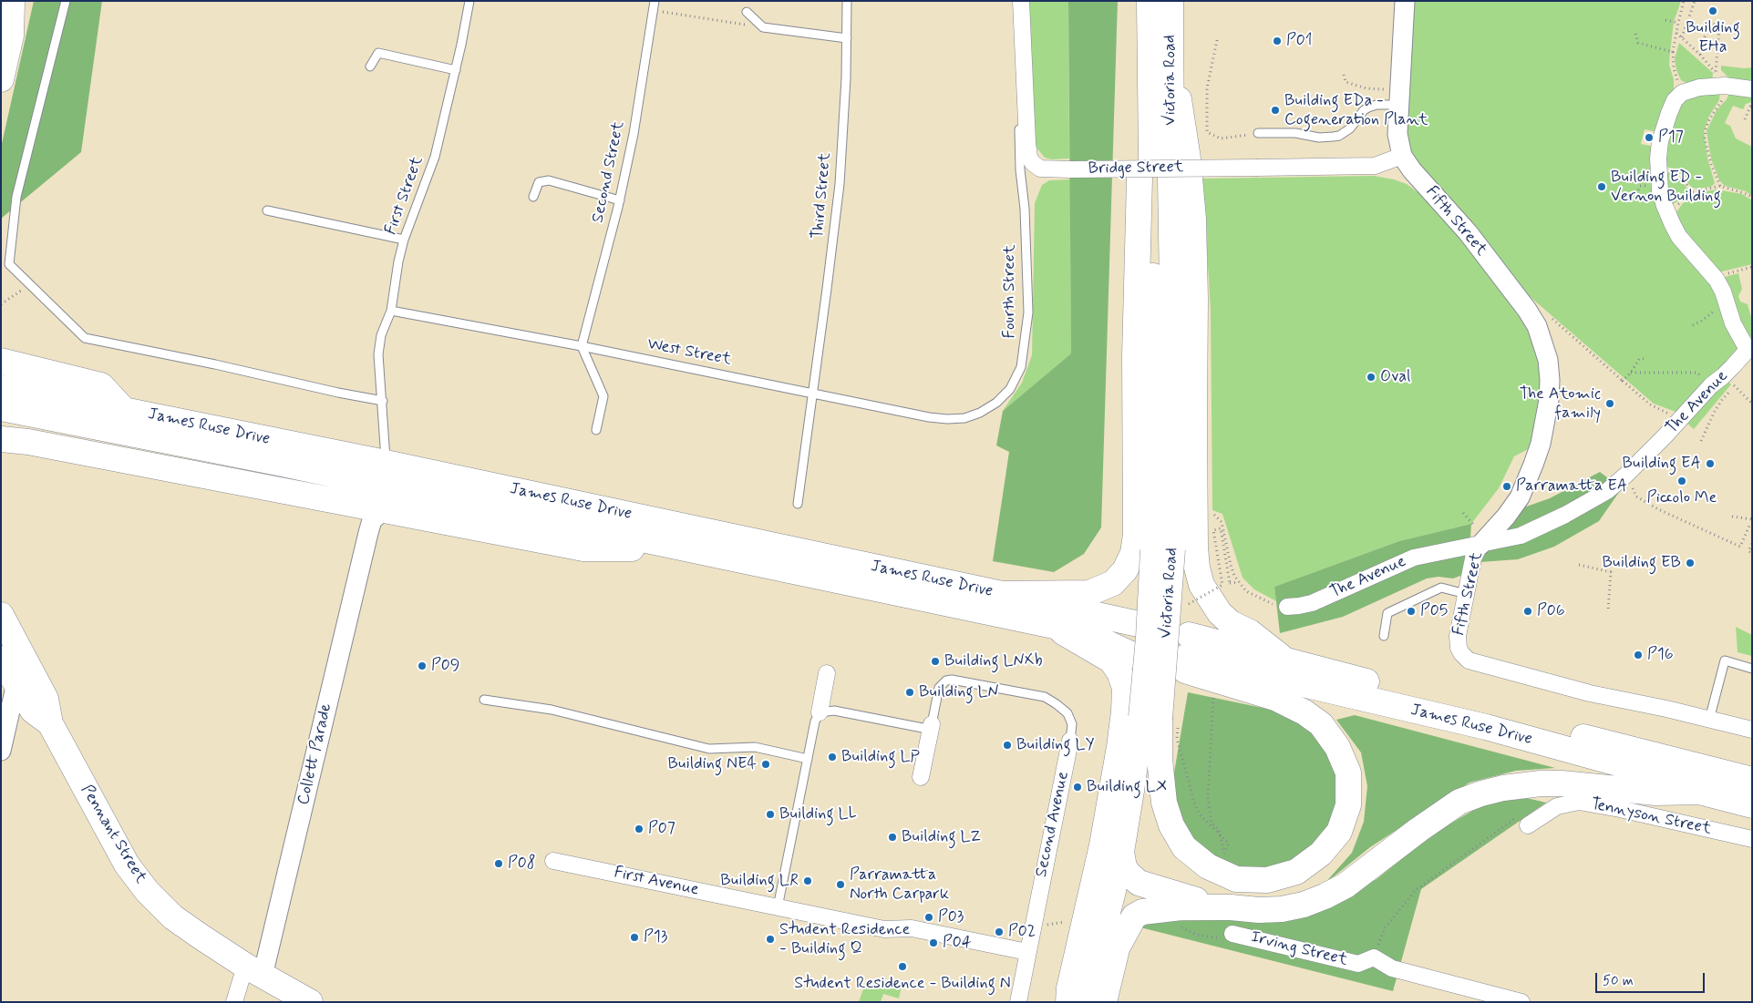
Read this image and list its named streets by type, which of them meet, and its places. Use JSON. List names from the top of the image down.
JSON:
{
  "streets": {
    "main road": ["Victoria Road", "James Ruse Drive", "Pennant Street"],
    "street": [
      "Bridge Street",
      "Fifth Street",
      "The Avenue",
      "Collett Parade",
      "Tennyson Street",
      "Second Avenue",
      "First Avenue",
      "Irving Street"
    ],
    "lane": [
      "Second Street",
      "First Street",
      "Third Street",
      "Fourth Street",
      "West Street"
    ]
  },
  "crossings": [
    ["Bridge Street", "Fifth Street"],
    ["Second Street", "West Street"],
    ["First Street", "West Street"],
    ["First Street", "James Ruse Drive"],
    ["Third Street", "West Street"],
    ["Fifth Street", "The Avenue"],
    ["Fourth Street", "West Street"],
    ["Collett Parade", "Pennant Street"],
    ["Second Avenue", "First Avenue"]
  ],
  "places": [
    "Building EHa",
    "P01",
    "Building EDa - Cogeneration Plant",
    "P17",
    "Building ED - Vernon Building",
    "Oval",
    "The Atomic family",
    "Building EA",
    "Piccolo Me",
    "Parramatta EA",
    "Building EB",
    "P05",
    "P06",
    "P16",
    "Building LNXb",
    "P09",
    "Building LN",
    "Building LY",
    "Building LP",
    "Building NE4",
    "Building LX",
    "Building LL",
    "P07",
    "Building LZ",
    "P08",
    "Building LR",
    "Parramatta North Carpark",
    "P03",
    "P02",
    "P13",
    "Student Residence - Building Q",
    "P04",
    "Student Residence - Building N"
  ],
  "scale_bar": "50 m"
}
